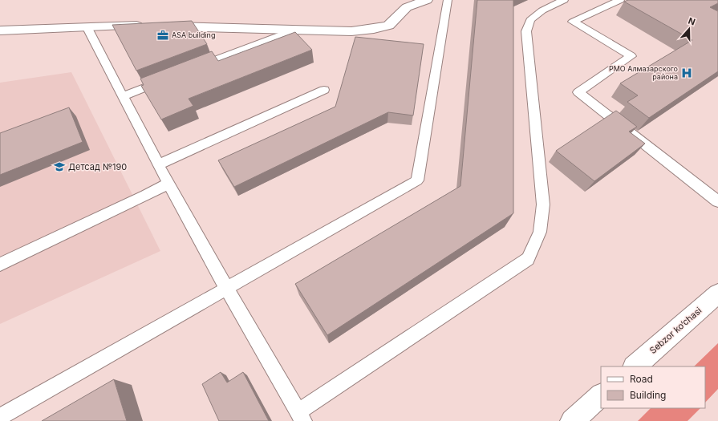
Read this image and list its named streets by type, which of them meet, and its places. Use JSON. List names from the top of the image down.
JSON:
{
  "streets": {
    "street": ["Sebzor ko‘chasi"]
  },
  "places": {
    "office": ["ASA building"],
    "hospital": ["РМО Алмазарского района"],
    "school or university": ["Детсад №190"]
  },
  "legend": ["Road", "Building"],
  "north": "top"
}
